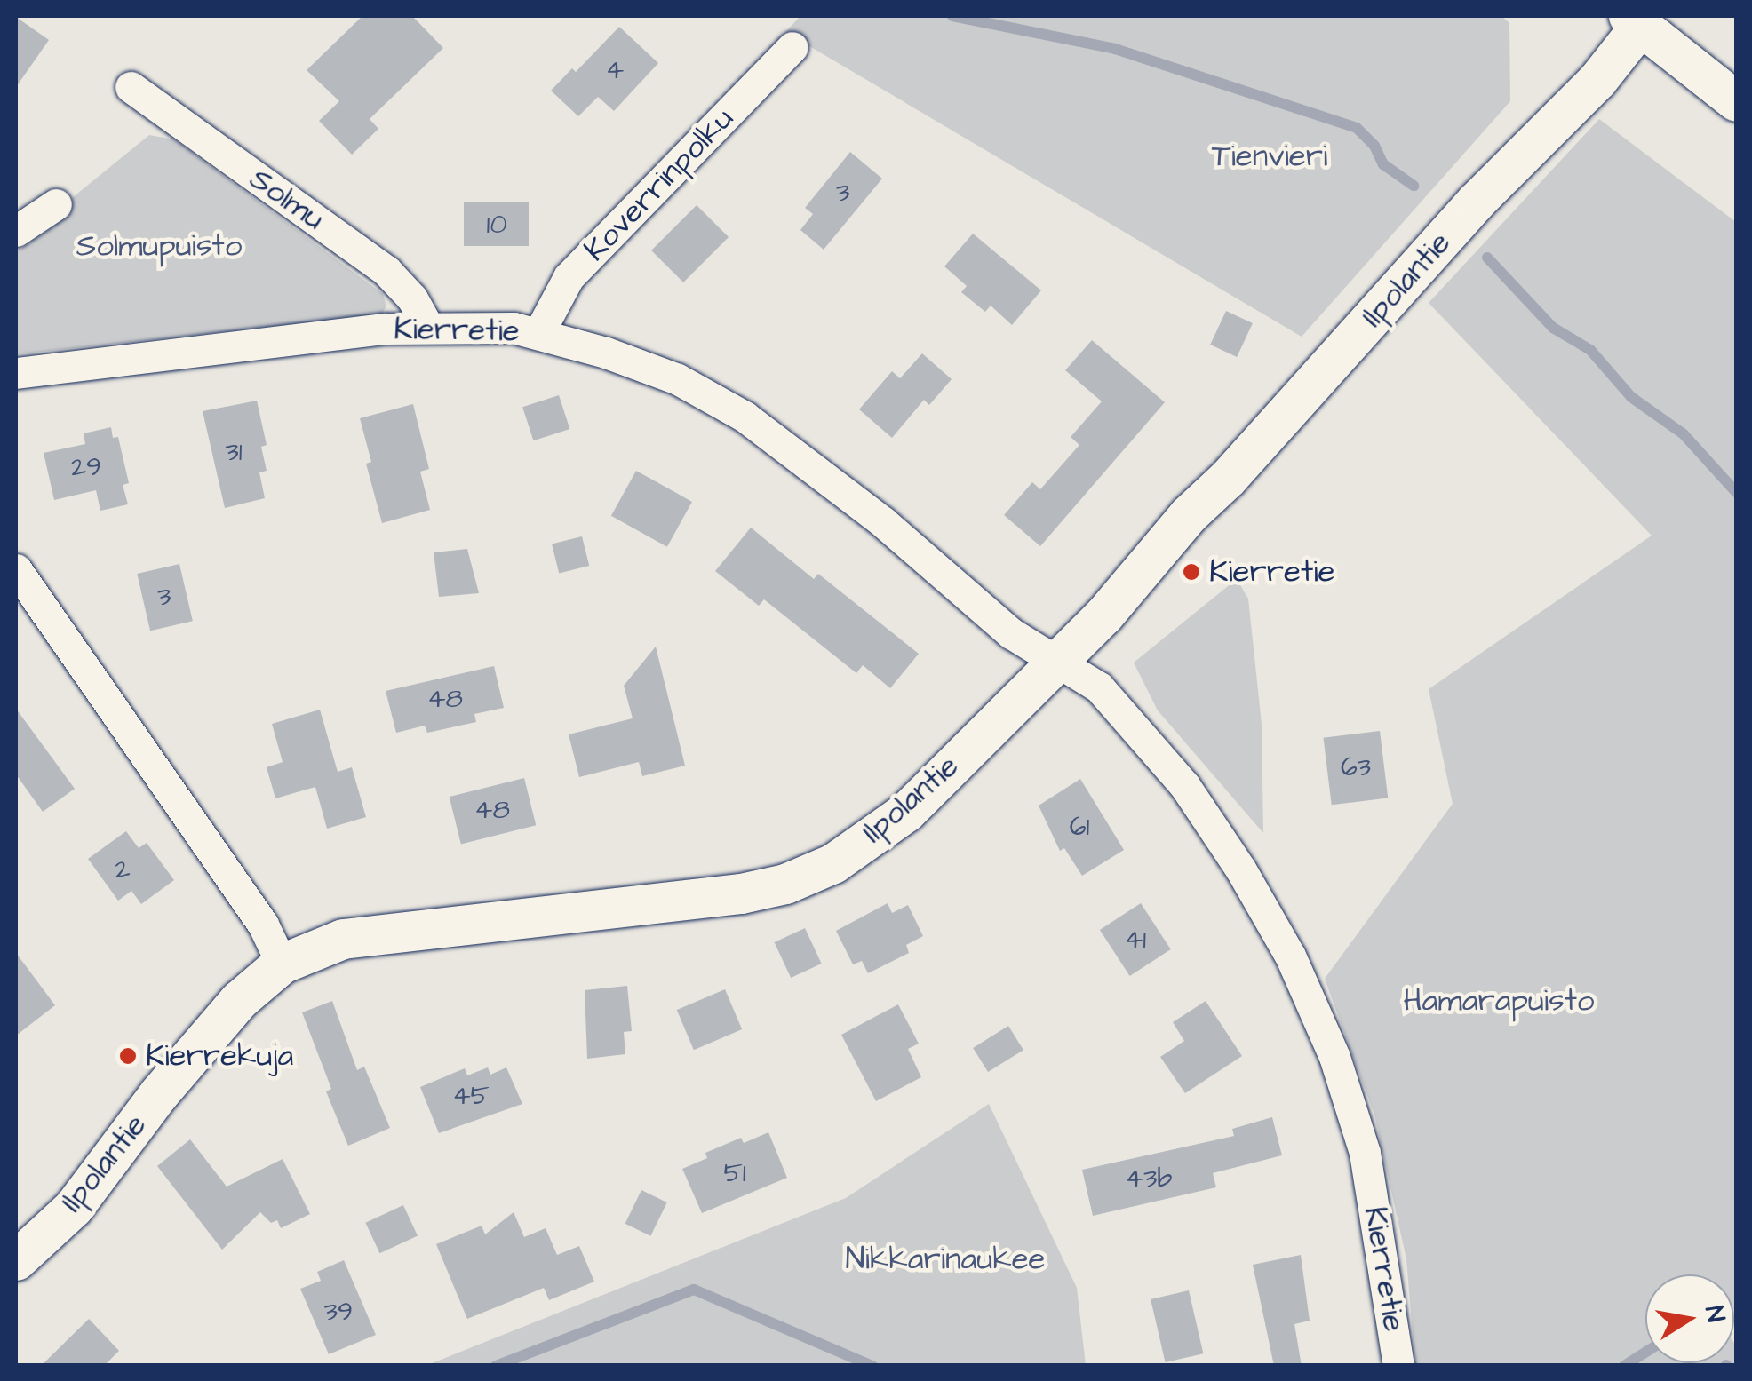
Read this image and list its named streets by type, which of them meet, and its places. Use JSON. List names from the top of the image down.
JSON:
{
  "streets": {
    "street": [
      "Koverrinpolku",
      "Solmu",
      "Ilpolantie",
      "Kierretie"
    ]
  },
  "crossings": [
    ["Koverrinpolku", "Kierretie"],
    ["Solmu", "Kierretie"],
    ["Ilpolantie", "Kierretie"]
  ],
  "parks": [
    "Tienvieri",
    "Solmupuisto",
    "Hamarapuisto",
    "Nikkarinaukee"
  ],
  "places": ["Kierretie", "Kierrekuja"],
  "house_numbers": [
    "4",
    "3",
    "10",
    "31",
    "29",
    "3",
    "48",
    "63",
    "48",
    "61",
    "2",
    "41",
    "45",
    "51",
    "43b",
    "39"
  ],
  "north": "right"
}
